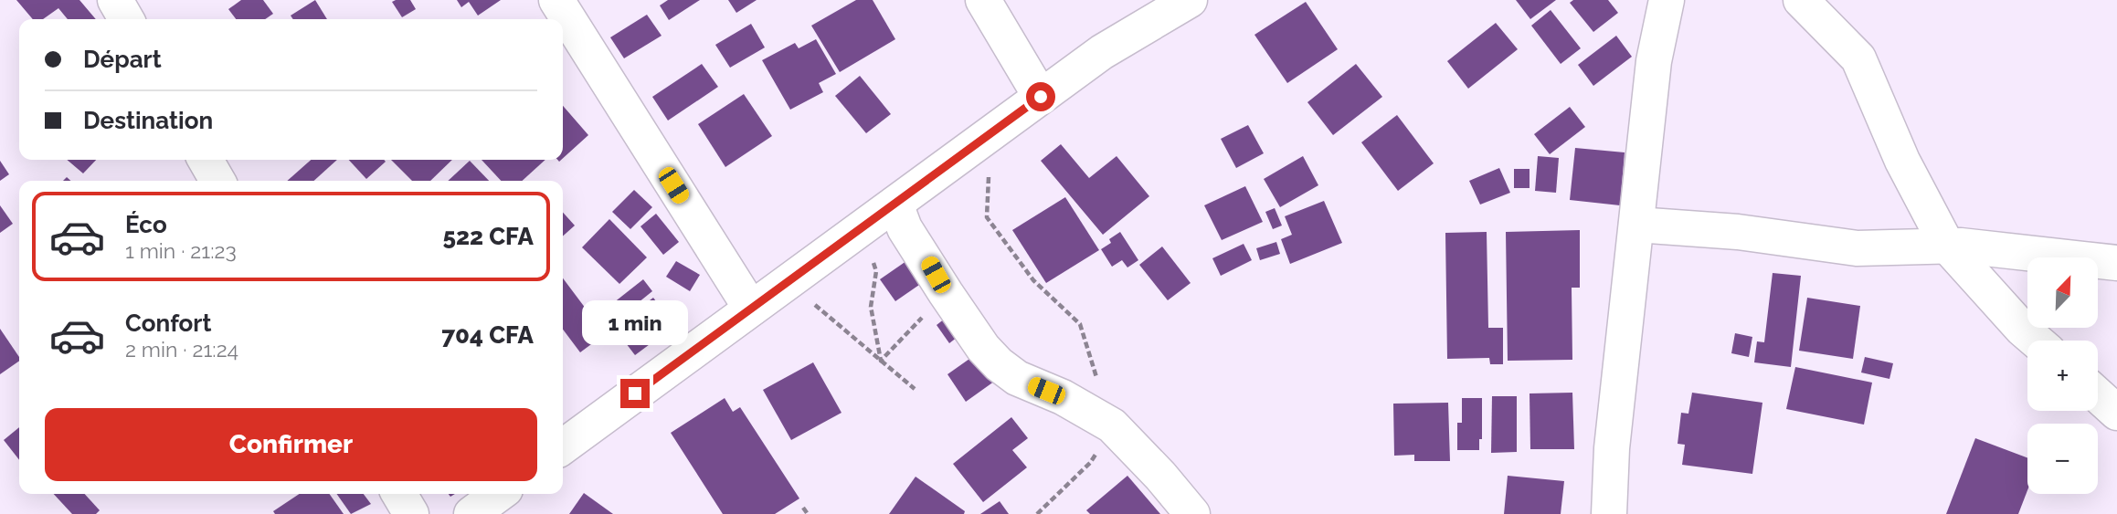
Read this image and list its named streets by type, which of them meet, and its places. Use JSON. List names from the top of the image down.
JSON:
{
  "north": "top right",
  "page": {
    "banner": ["Départ", "Destination"],
    "list": [
      {
        "name": "Éco",
        "note": "1 min · 21:23",
        "value": "522 CFA"
      },
      {
        "name": "Confort",
        "note": "2 min · 21:24",
        "value": "704 CFA"
      }
    ],
    "map_buttons": ["+", "−"],
    "bubble": "1 min",
    "buttons": "Confirmer"
  }
}
